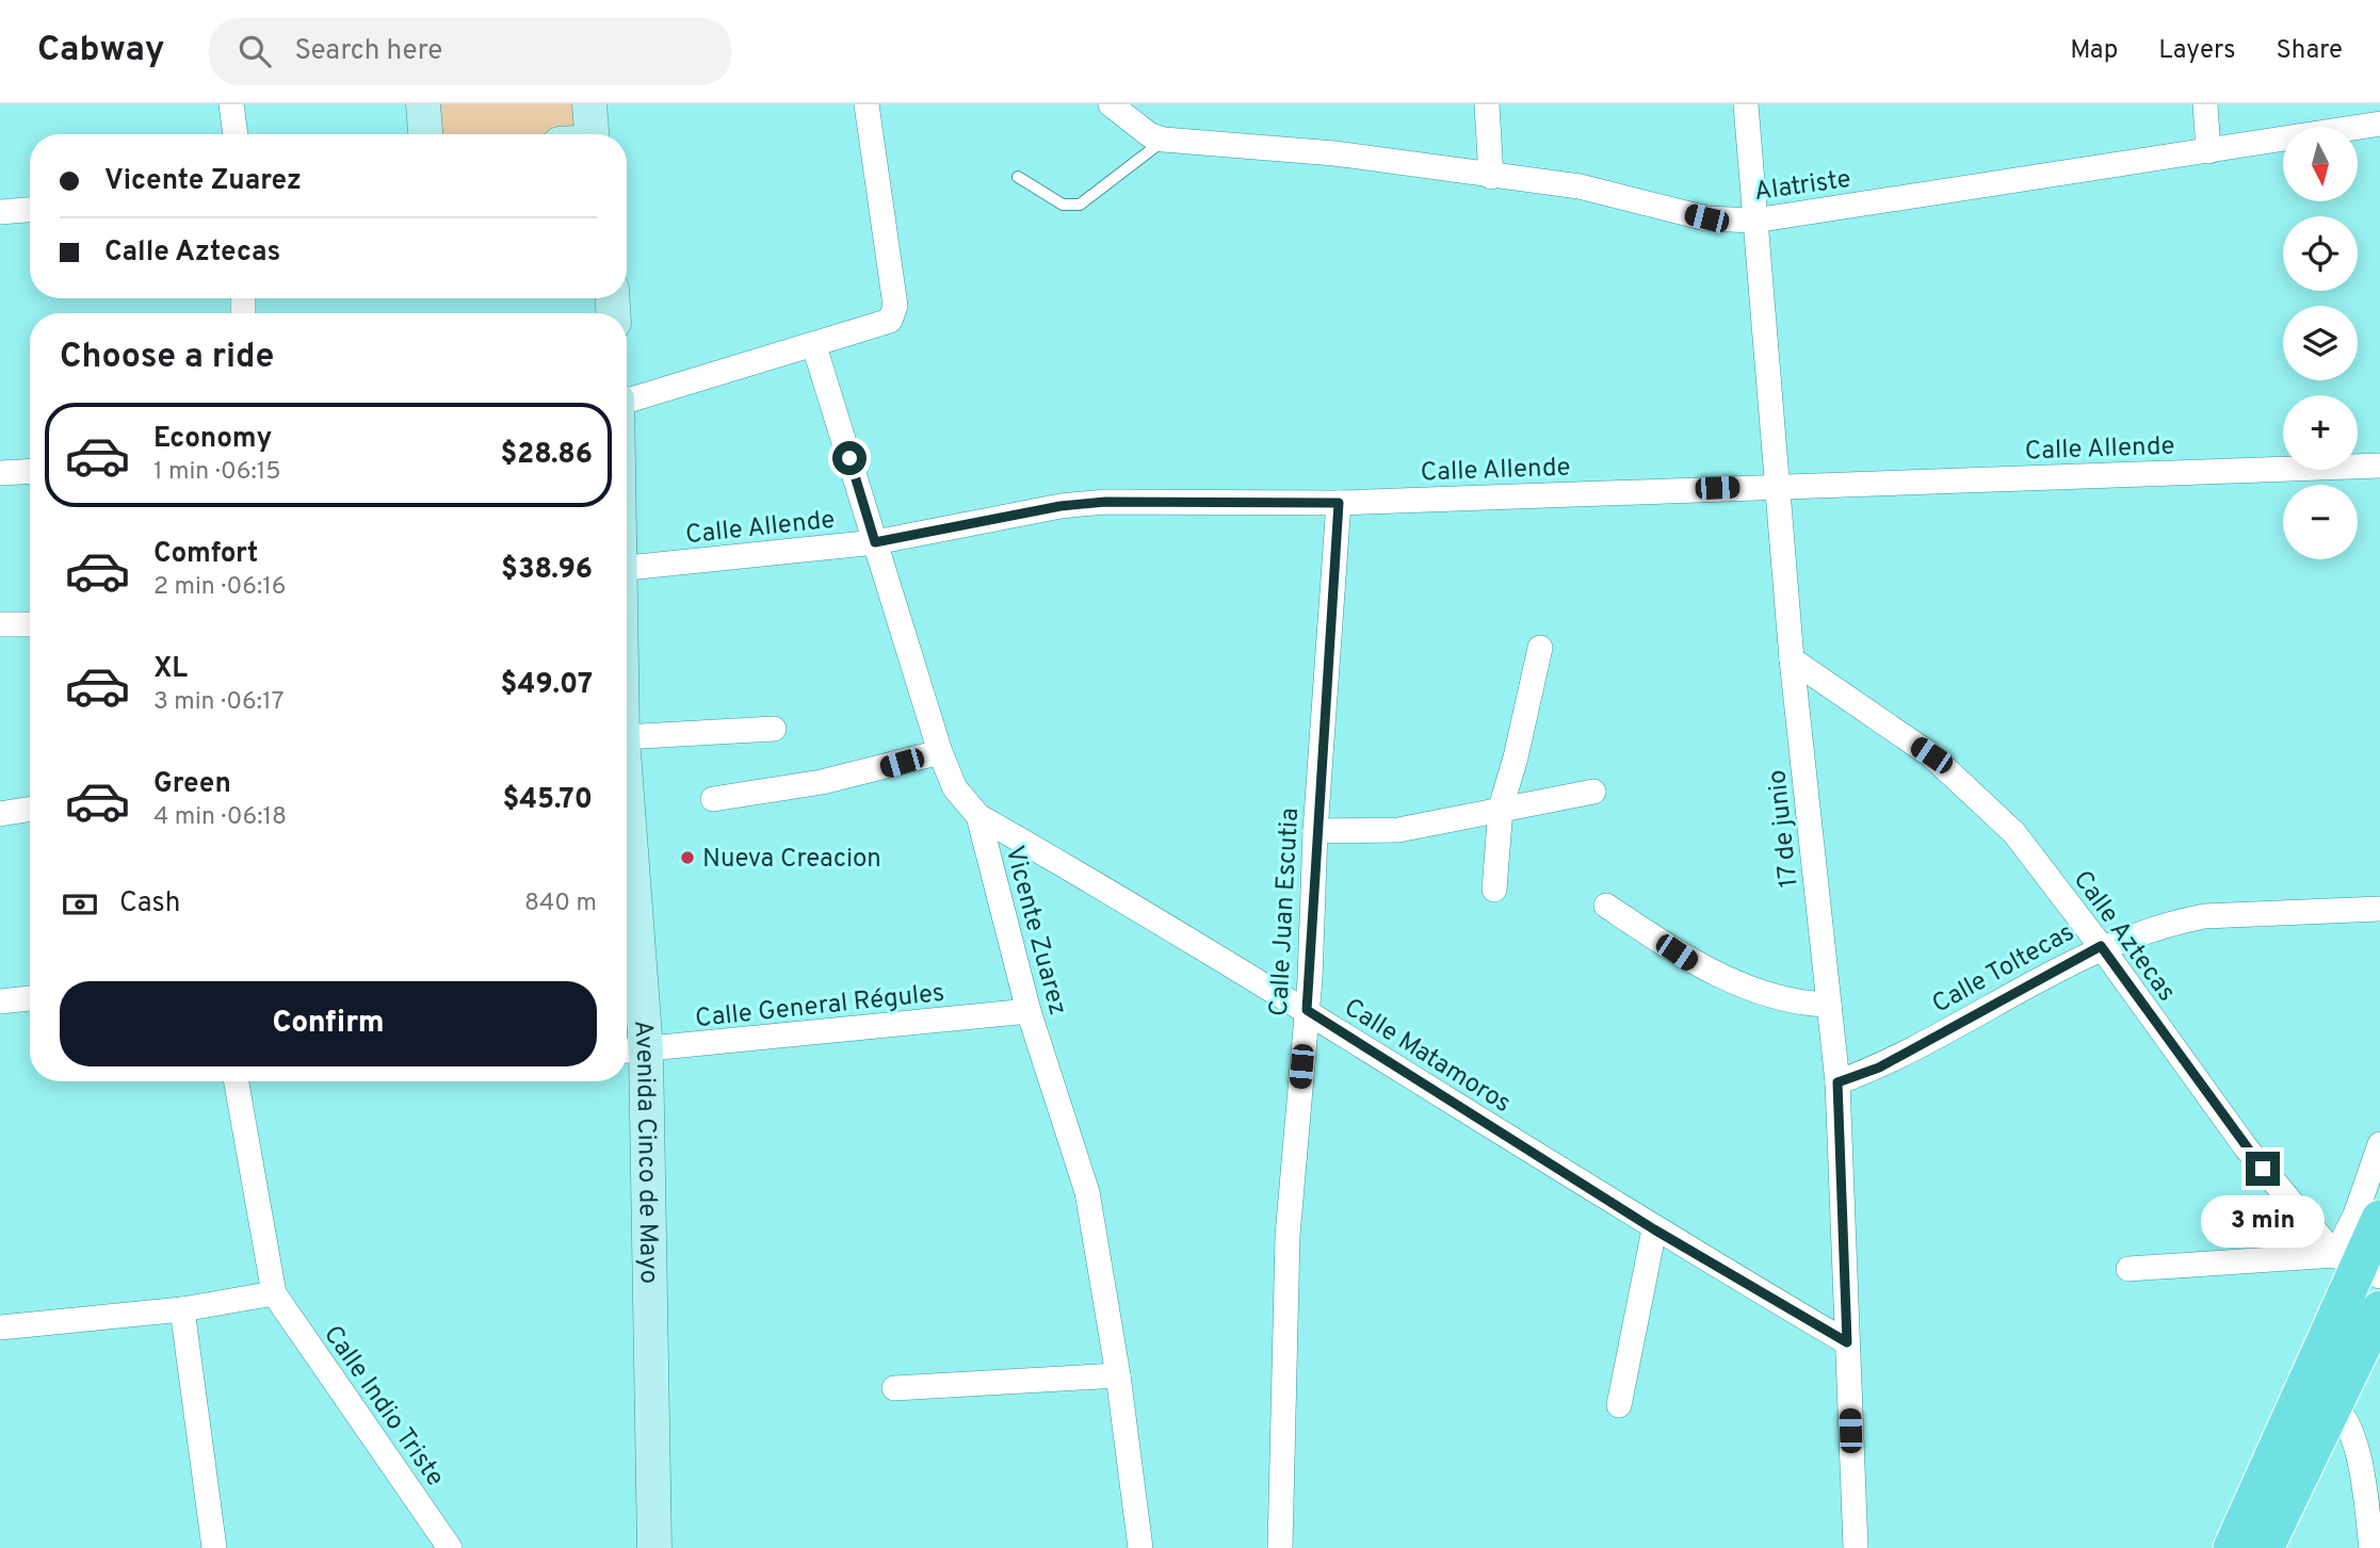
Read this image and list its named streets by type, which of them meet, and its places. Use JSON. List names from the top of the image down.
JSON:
{
  "streets": {
    "street": [
      "Alatriste",
      "Calle Allende",
      "17 de junio",
      "Calle Juan Escutia",
      "Vicente Zuarez",
      "Calle Aztecas",
      "Calle Toltecas",
      "Calle General Régules",
      "Calle Matamoros",
      "Avenida Cinco de Mayo",
      "Calle Indio Triste"
    ]
  },
  "crossings": [
    ["Alatriste", "17 de junio"],
    ["Calle Allende", "17 de junio"],
    ["Calle Allende", "Calle Juan Escutia"],
    ["Calle Allende", "Vicente Zuarez"],
    ["17 de junio", "Calle Aztecas"],
    ["17 de junio", "Calle Toltecas"],
    ["17 de junio", "Calle Matamoros"],
    ["Calle Juan Escutia", "Calle Matamoros"],
    ["Vicente Zuarez", "Calle General Régules"],
    ["Vicente Zuarez", "Calle Matamoros"],
    ["Calle Aztecas", "Calle Toltecas"],
    ["Calle General Régules", "Avenida Cinco de Mayo"]
  ],
  "places": ["Nueva Creacion"],
  "north": "bottom",
  "page": {
    "header": "Cabway",
    "search": "Search here",
    "nav": ["Map", "Layers", "Share"],
    "map_buttons": ["+", "−"],
    "banner": ["Vicente Zuarez", "Calle Aztecas"],
    "heading": "Choose a ride",
    "list": [
      {
        "name": "Economy",
        "note": "1 min · 06:15",
        "value": "$28.86"
      },
      {
        "name": "Comfort",
        "note": "2 min · 06:16",
        "value": "$38.96"
      },
      {
        "name": "XL",
        "note": "3 min · 06:17",
        "value": "$49.07"
      },
      {
        "name": "Green",
        "note": "4 min · 06:18",
        "value": "$45.70"
      }
    ],
    "pay": ["Cash", "840 m"],
    "buttons": "Confirm",
    "bubble": "3 min"
  }
}
